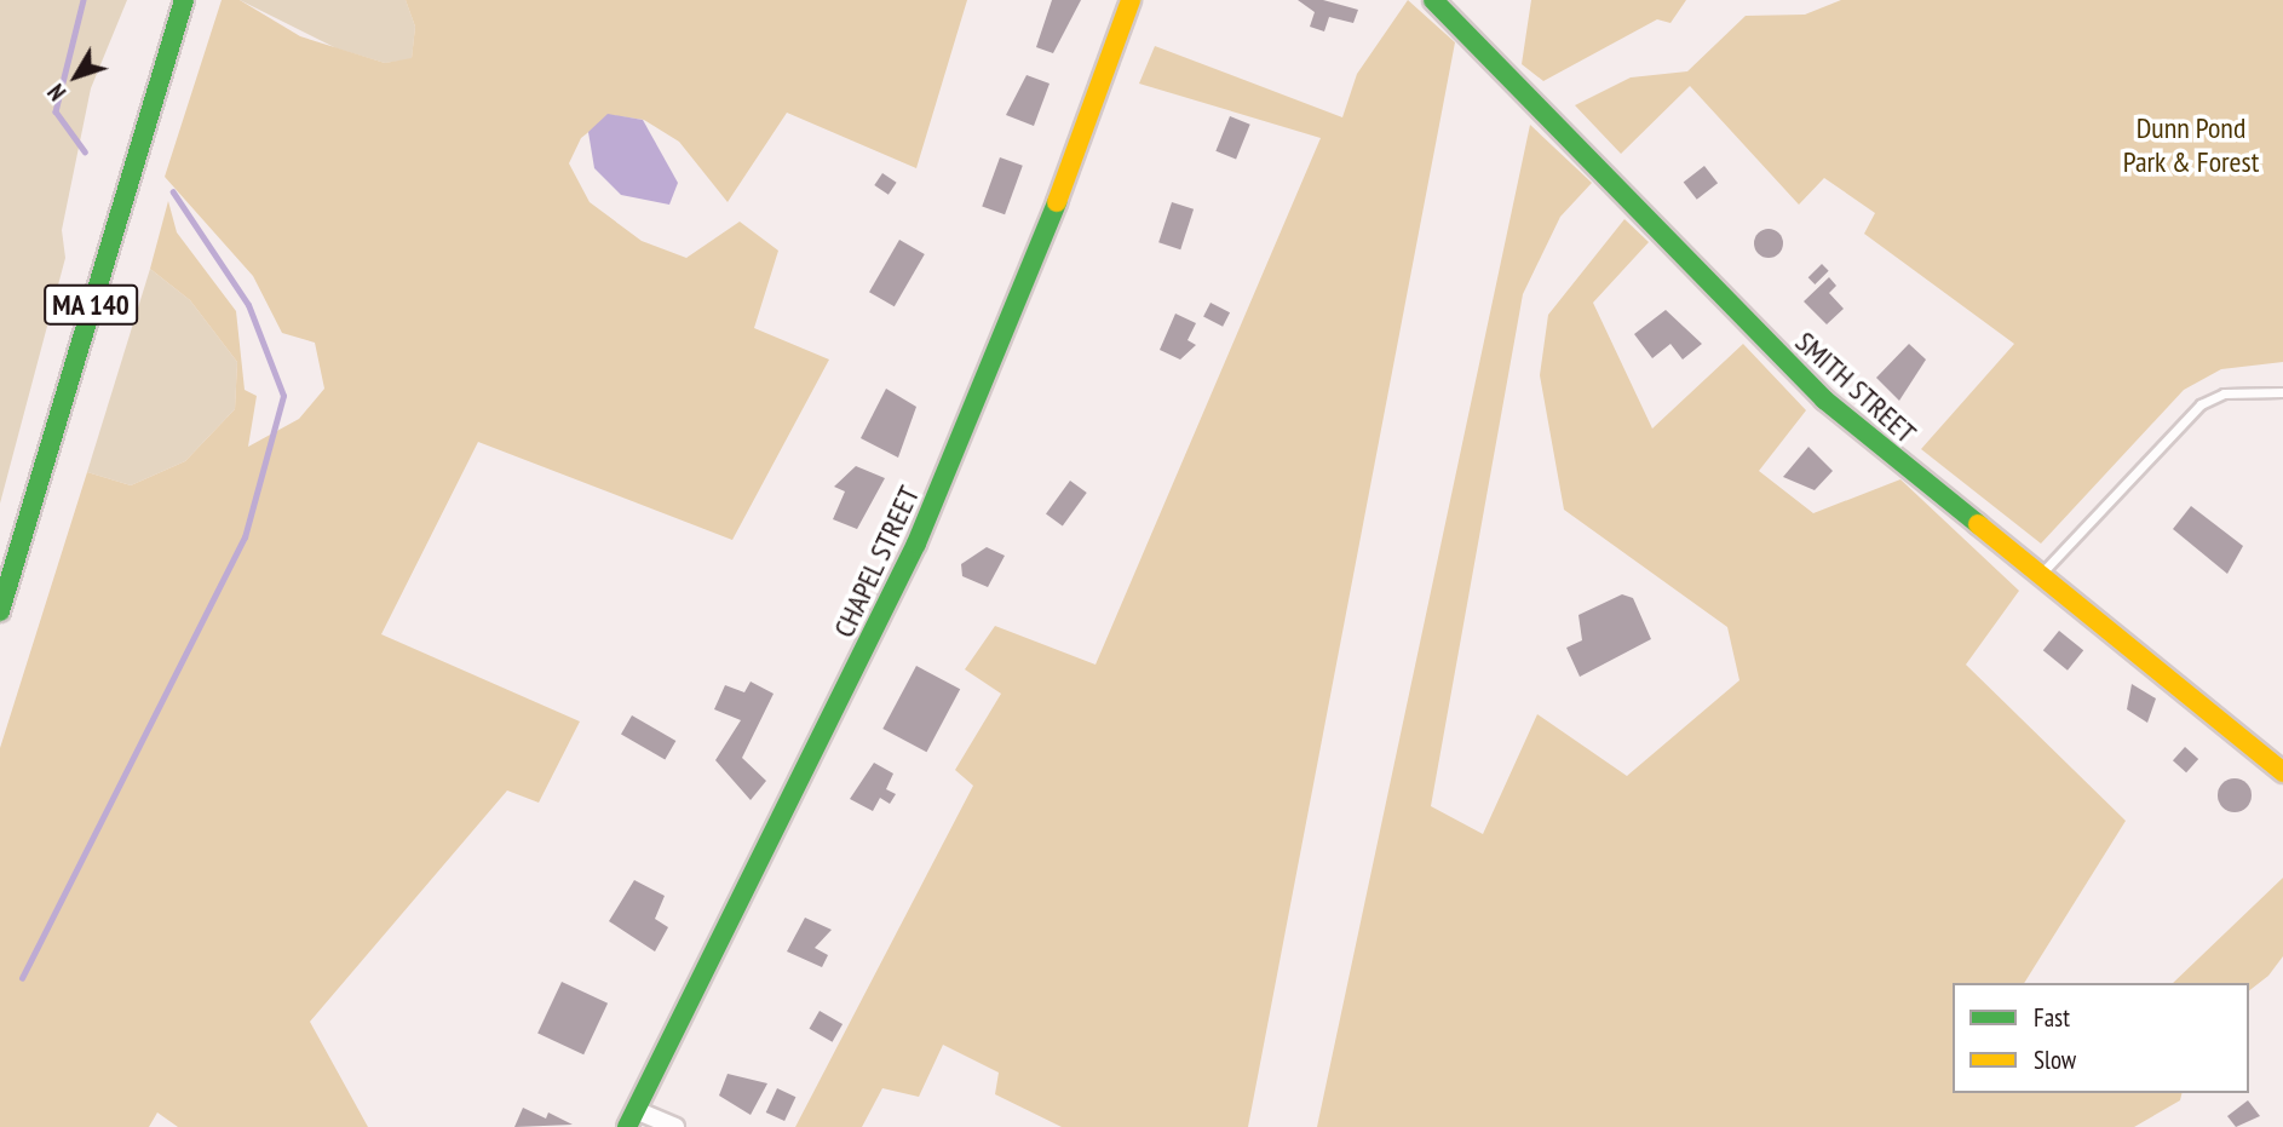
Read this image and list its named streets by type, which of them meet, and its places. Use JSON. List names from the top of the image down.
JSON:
{
  "streets": {
    "main road": ["MA 140", "SMITH STREET", "CHAPEL STREET"]
  },
  "parks": ["Dunn Pond Park & Forest"],
  "legend": ["Fast", "Slow"],
  "north": "bottom left"
}
